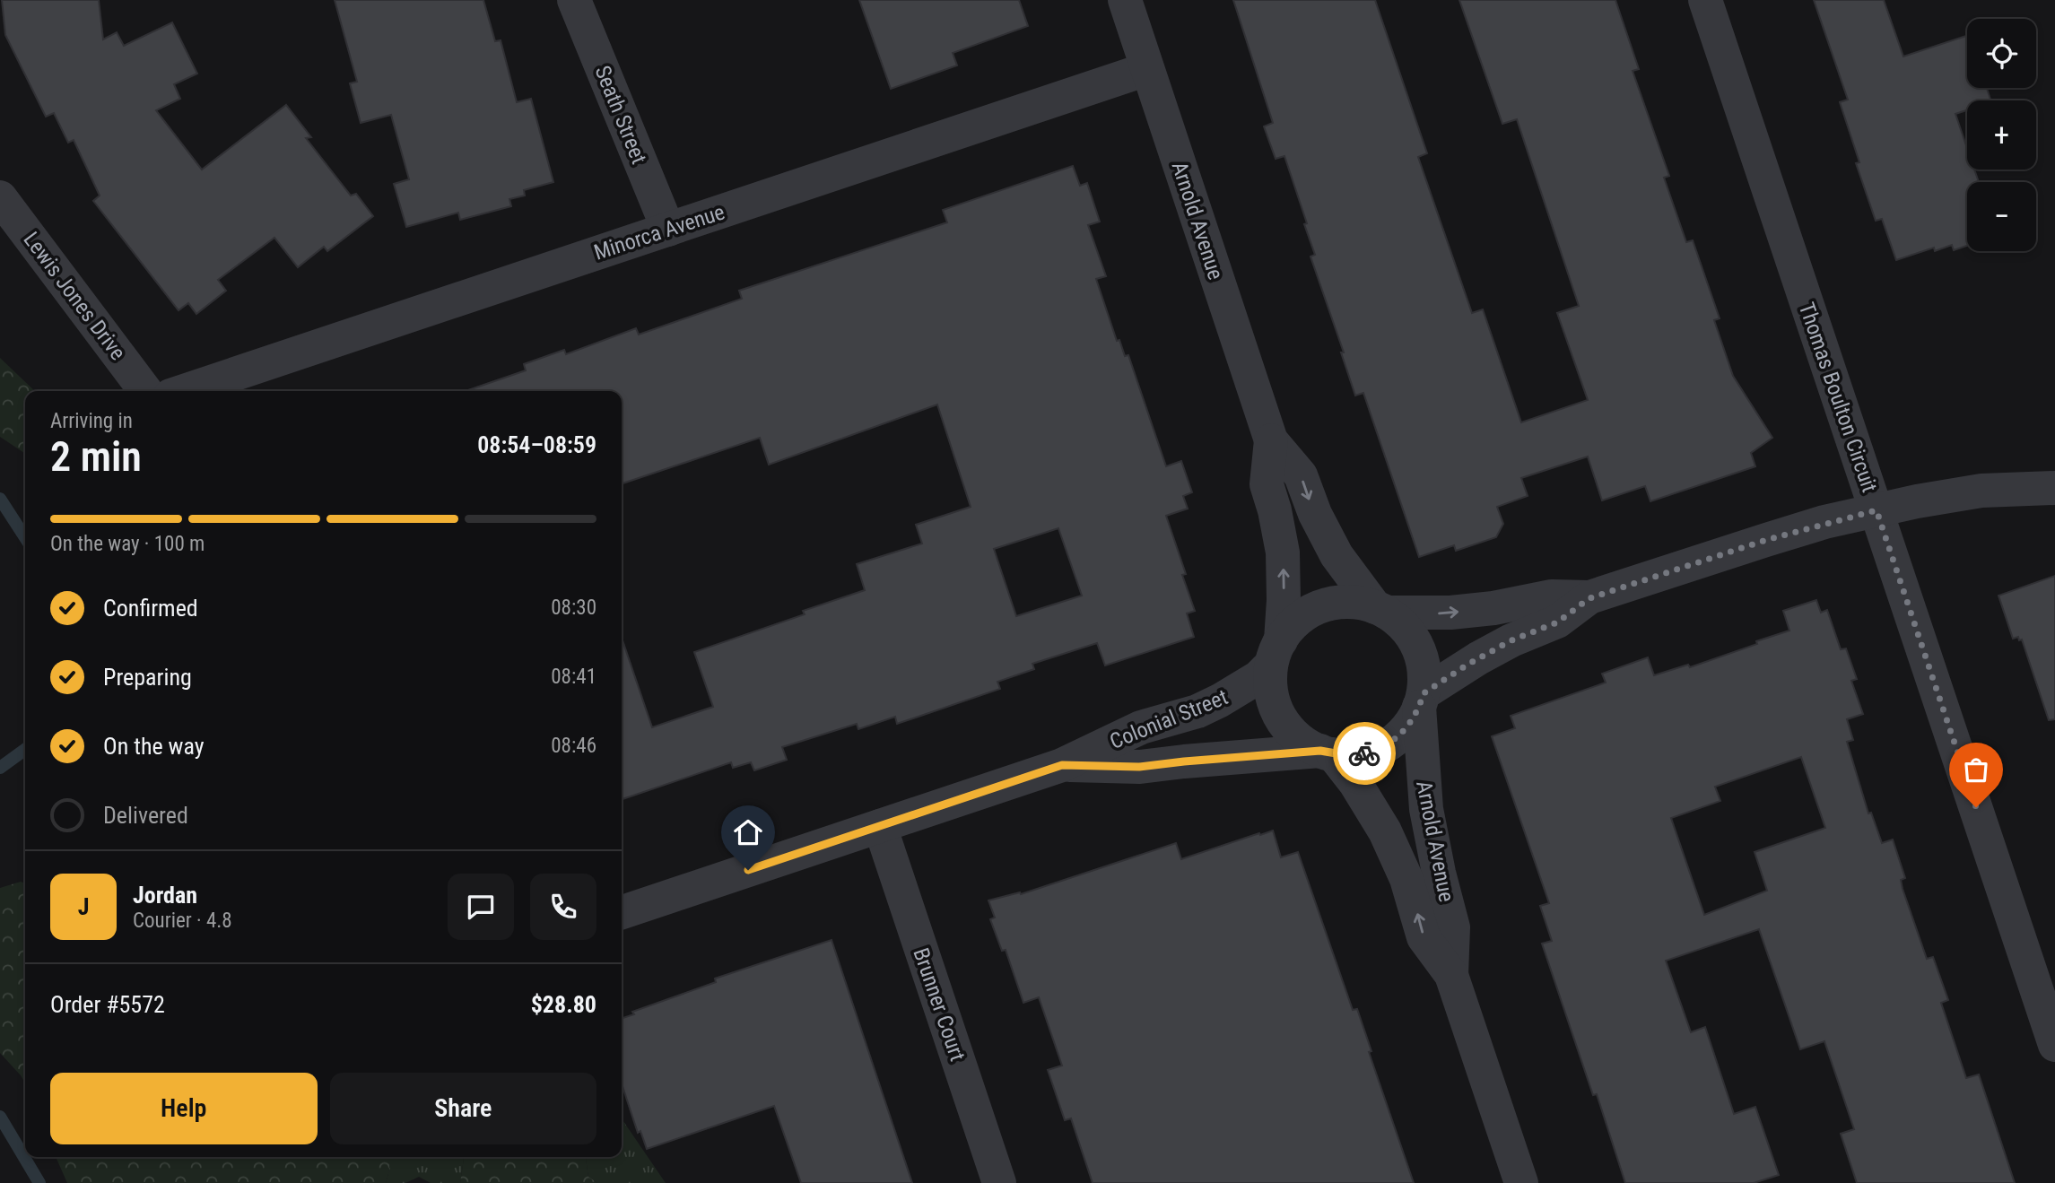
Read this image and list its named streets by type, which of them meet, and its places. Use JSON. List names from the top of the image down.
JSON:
{
  "streets": {
    "street": [
      "Seath Street",
      "Arnold Avenue",
      "Minorca Avenue",
      "Lewis Jones Drive",
      "Thomas Boulton Circuit",
      "Colonial Street",
      "Brunner Court"
    ]
  },
  "crossings": [
    ["Seath Street", "Minorca Avenue"],
    ["Arnold Avenue", "Minorca Avenue"],
    ["Arnold Avenue", "Colonial Street"],
    ["Colonial Street", "Brunner Court"]
  ],
  "page": {
    "map_buttons": ["+", "−"],
    "heading": ["2 min", "Arriving in", "08:54–08:59"],
    "panel": [
      "Jordan",
      "Courier · 4.8",
      "Order #5572",
      "$28.80"
    ],
    "bar": "On the way · 100 m",
    "list": [
      ["Confirmed", "08:30"],
      ["Preparing", "08:41"],
      ["On the way", "08:46"],
      "Delivered"
    ],
    "round": "J",
    "buttons": ["Help", "Share"]
  }
}
